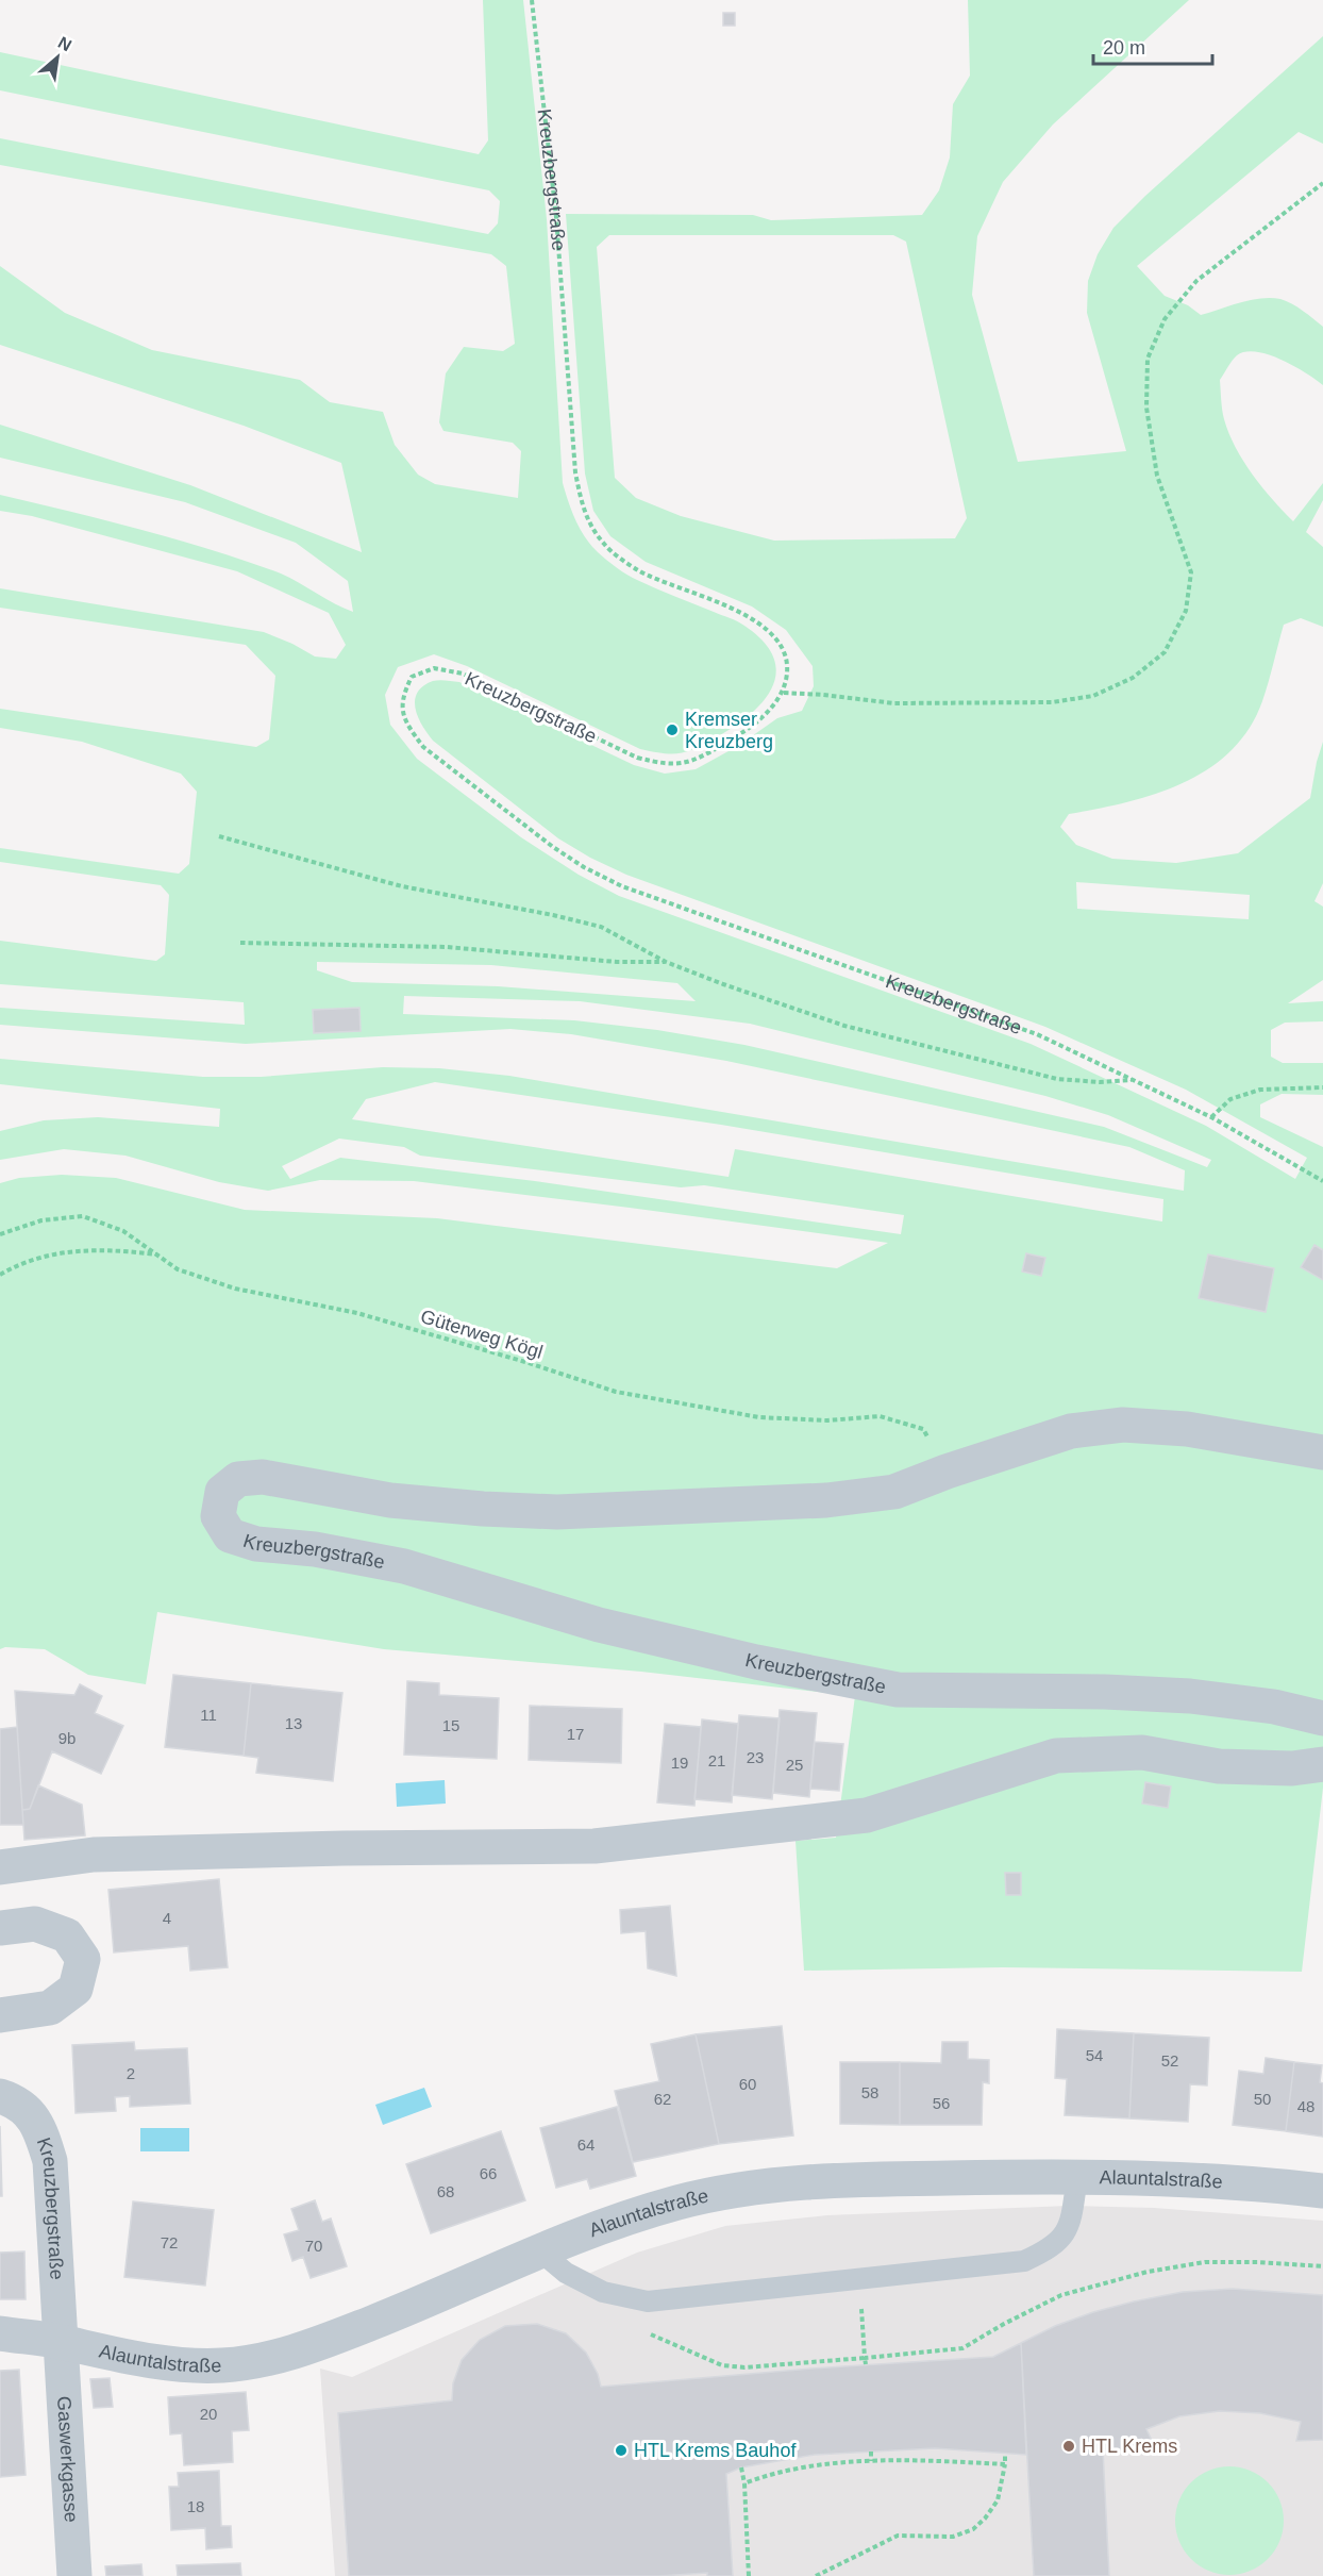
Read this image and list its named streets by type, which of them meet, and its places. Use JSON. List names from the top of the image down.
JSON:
{
  "streets": {
    "street": ["Kreuzbergstraße", "Alauntalstraße", "Gaswerkgasse"],
    "path": ["Güterweg Kögl"]
  },
  "crossings": [
    ["Kreuzbergstraße", "Güterweg Kögl"],
    ["Kreuzbergstraße", "Alauntalstraße"],
    ["Kreuzbergstraße", "Gaswerkgasse"],
    ["Alauntalstraße", "Gaswerkgasse"]
  ],
  "places": ["Kremser Kreuzberg", "HTL Krems", "HTL Krems Bauhof"],
  "house_numbers": [
    "11",
    "13",
    "15",
    "17",
    "9b",
    "23",
    "21",
    "19",
    "25",
    "4",
    "54",
    "52",
    "2",
    "60",
    "58",
    "62",
    "50",
    "56",
    "48",
    "64",
    "66",
    "68",
    "72",
    "70",
    "20",
    "18"
  ],
  "scale_bar": "20 m",
  "north": "top right"
}
